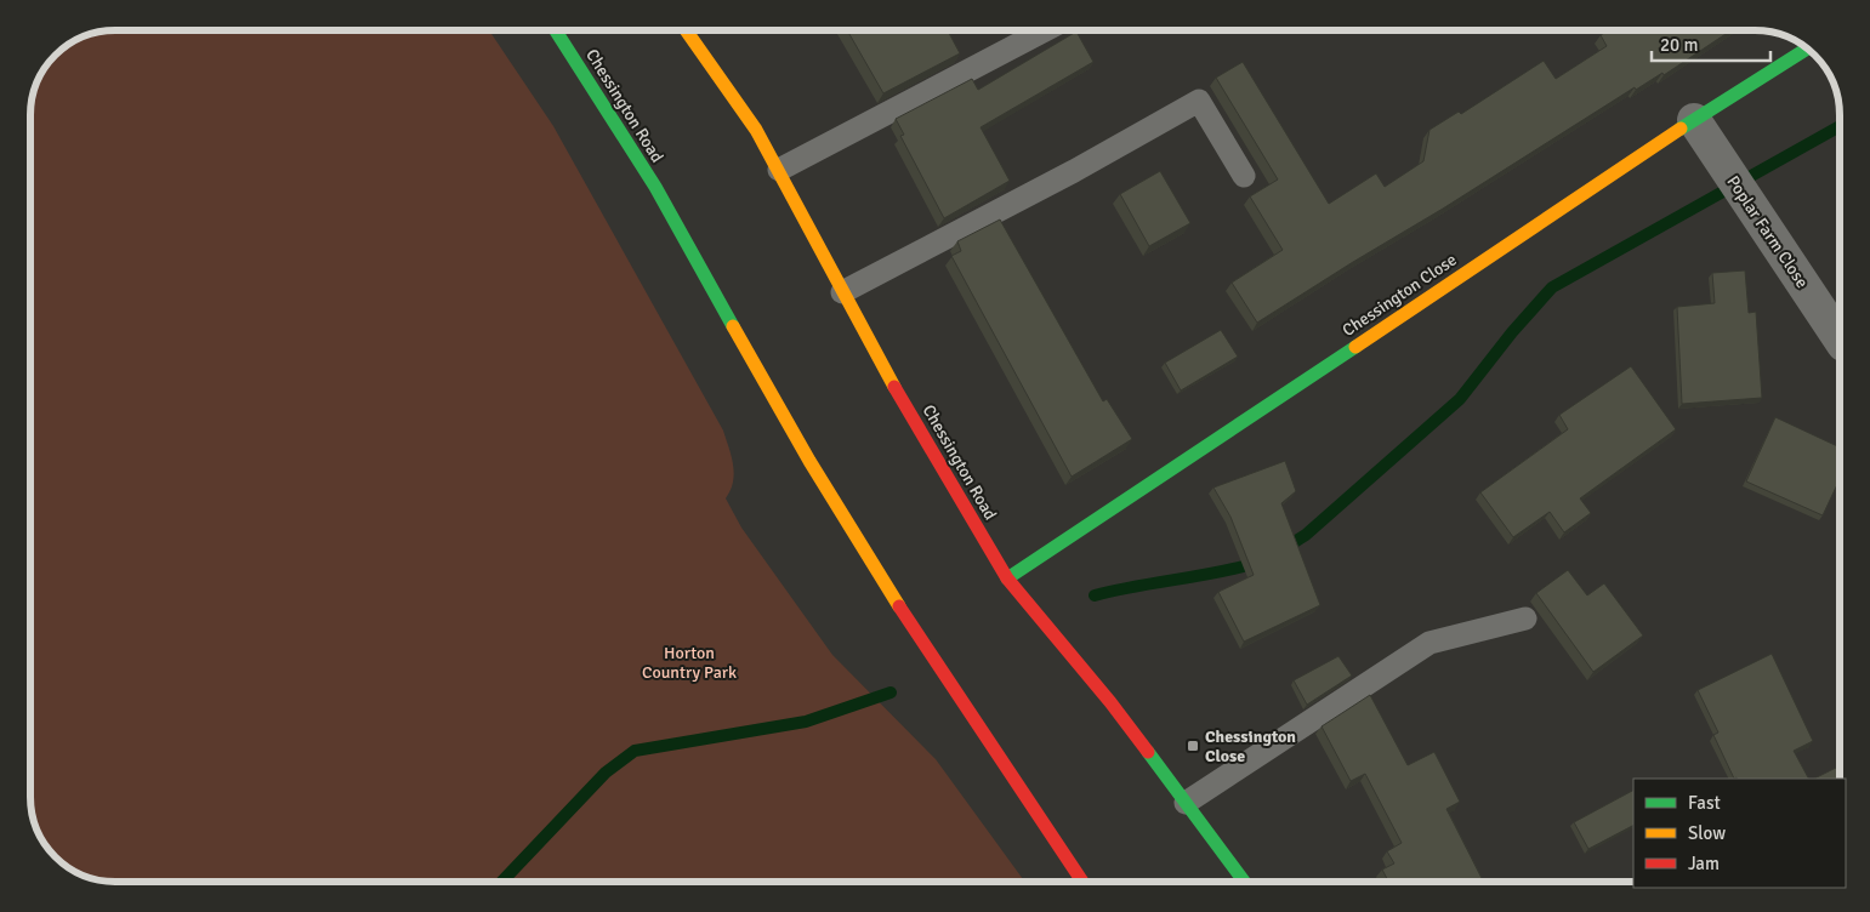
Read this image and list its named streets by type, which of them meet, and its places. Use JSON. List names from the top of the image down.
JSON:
{
  "streets": {
    "main road": ["Chessington Road", "Chessington Close"],
    "street": ["Poplar Farm Close"]
  },
  "crossings": [
    ["Chessington Road", "Chessington Close"],
    ["Poplar Farm Close", "Chessington Close"]
  ],
  "parks": ["Horton Country Park"],
  "places": {
    "transit": ["Chessington Close"]
  },
  "legend": ["Fast", "Slow", "Jam"],
  "scale_bar": "20 m"
}
